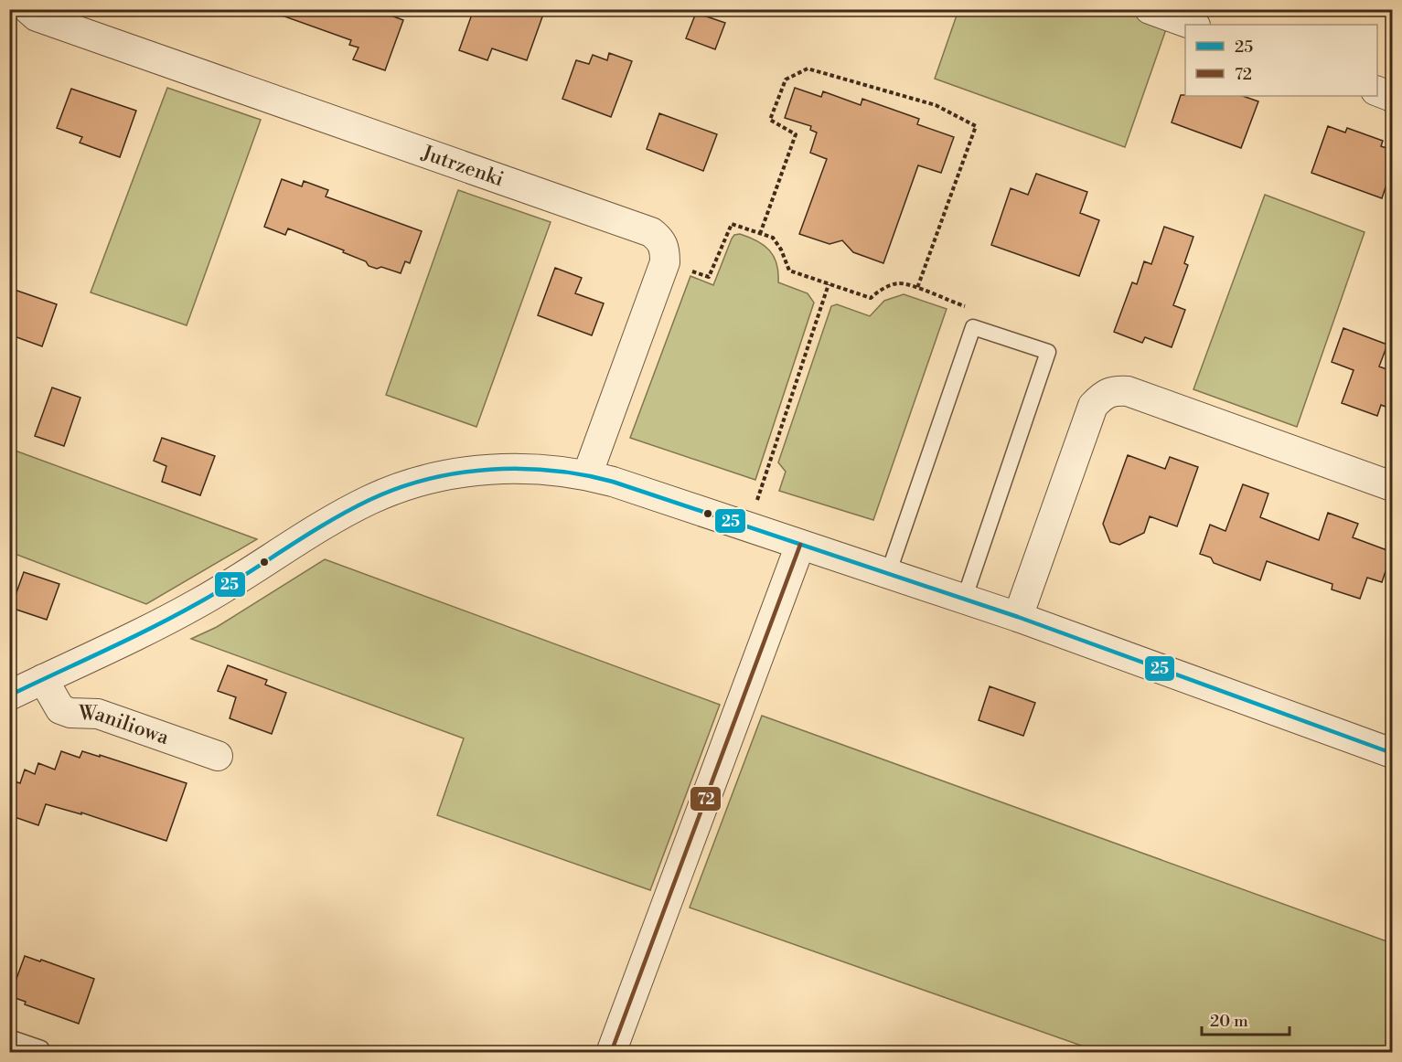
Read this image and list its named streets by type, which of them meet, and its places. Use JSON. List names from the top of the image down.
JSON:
{
  "streets": {
    "street": ["Jutrzenki", "Waniliowa"]
  },
  "lines": ["transit line 25", "transit line 72"],
  "legend": ["25", "72"],
  "scale_bar": "20 m"
}
